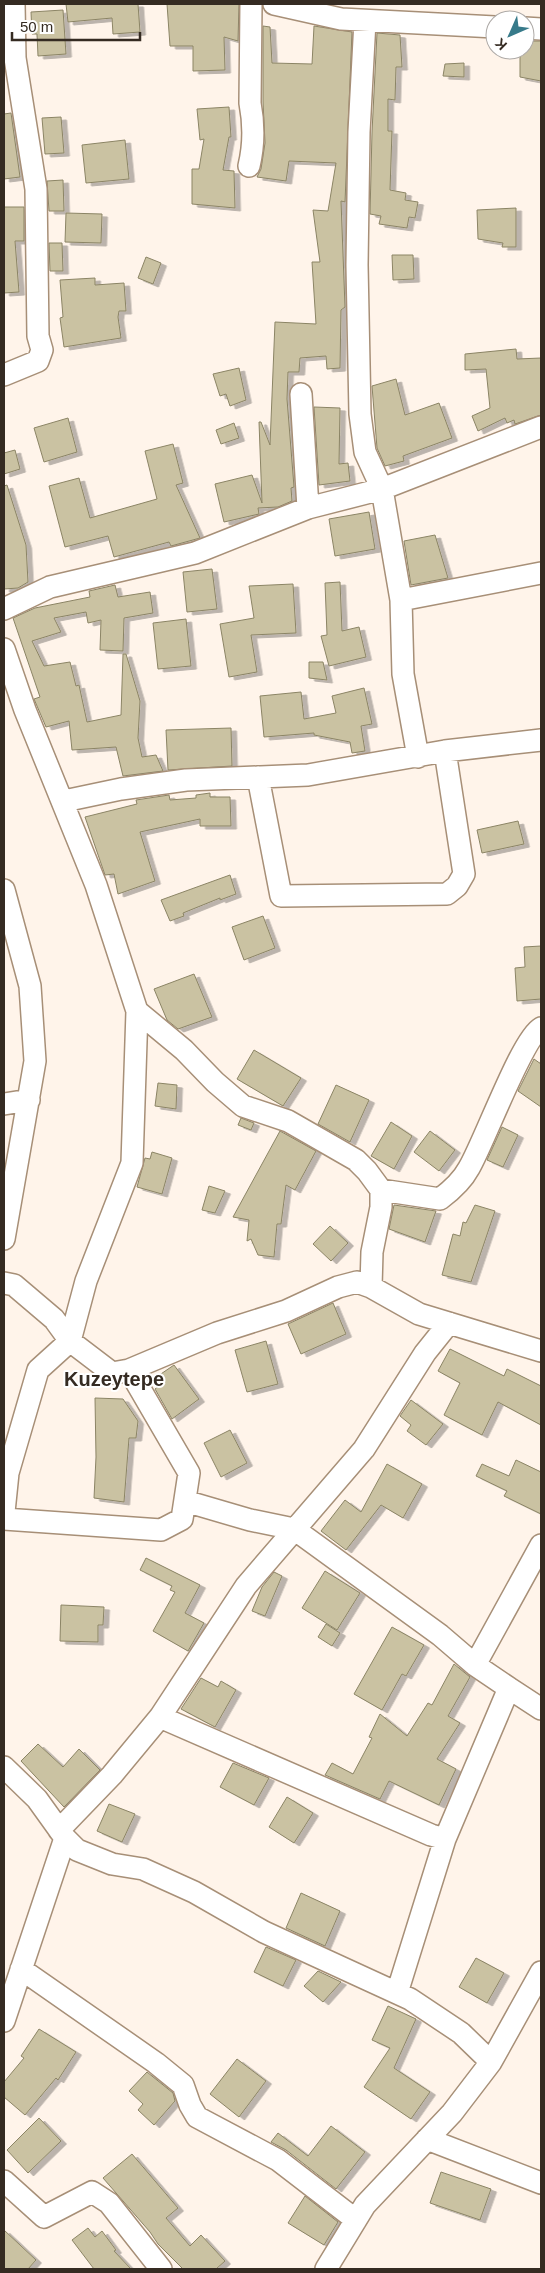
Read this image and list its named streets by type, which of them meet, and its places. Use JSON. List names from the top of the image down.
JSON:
{
  "districts": ["Kuzeytepe"],
  "scale_bar": "50 m",
  "north": "bottom left"
}
